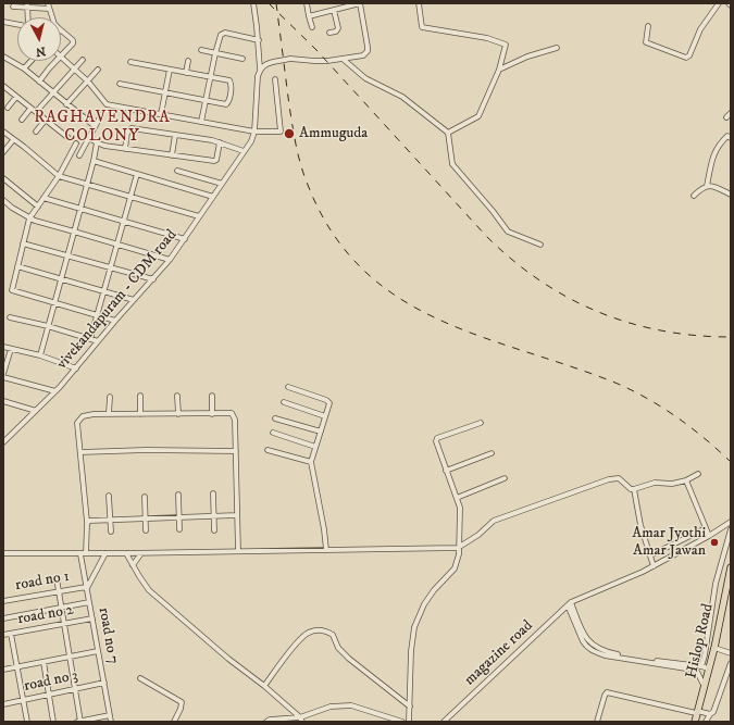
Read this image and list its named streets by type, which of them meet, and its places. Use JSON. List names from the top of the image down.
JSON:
{
  "streets": {
    "main road": ["Hislop Road"],
    "street": [
      "vivekandapuram - CDM road",
      "road no 1",
      "road no 2",
      "road no 7",
      "magazine road",
      "road no 3"
    ]
  },
  "crossings": [
    ["road no 1", "road no 7"],
    ["road no 2", "road no 7"],
    ["road no 7", "road no 3"]
  ],
  "districts": ["RAGHAVENDRA COLONY"],
  "places": ["Ammuguda", "Amar Jyothi Amar Jawan"],
  "north": "bottom"
}
